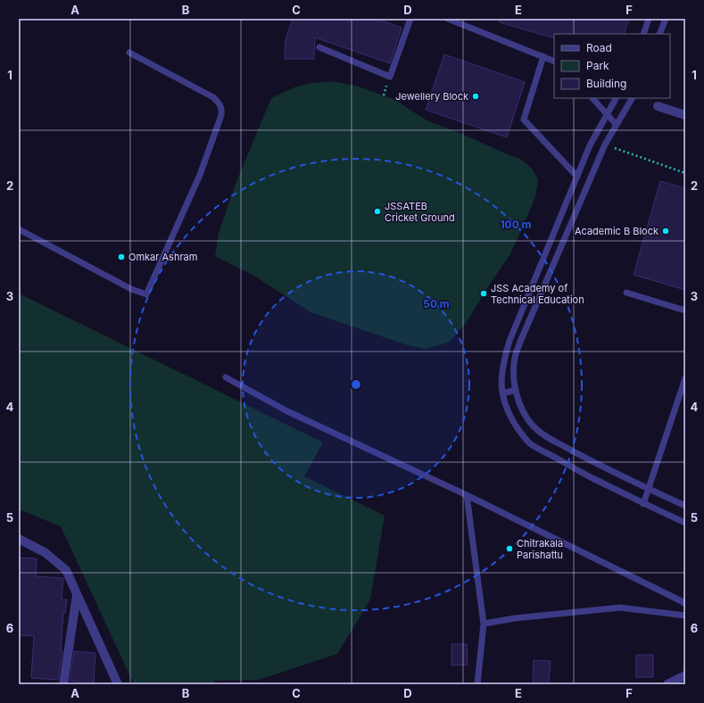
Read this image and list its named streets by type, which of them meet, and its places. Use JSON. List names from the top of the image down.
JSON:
{
  "places": [
    "Jewellery Block",
    "JSSATEB Cricket Ground",
    "Academic B Block",
    "Omkar Ashram",
    "JSS Academy of Technical Education",
    "Chitrakala Parishattu"
  ],
  "legend": ["Road", "Park", "Building"],
  "grid": {
    "columns": [
      "A",
      "B",
      "C",
      "D",
      "E",
      "F"
    ],
    "rows": [
      "1",
      "2",
      "3",
      "4",
      "5",
      "6"
    ]
  },
  "rings": ["100 m", "50 m"]
}
